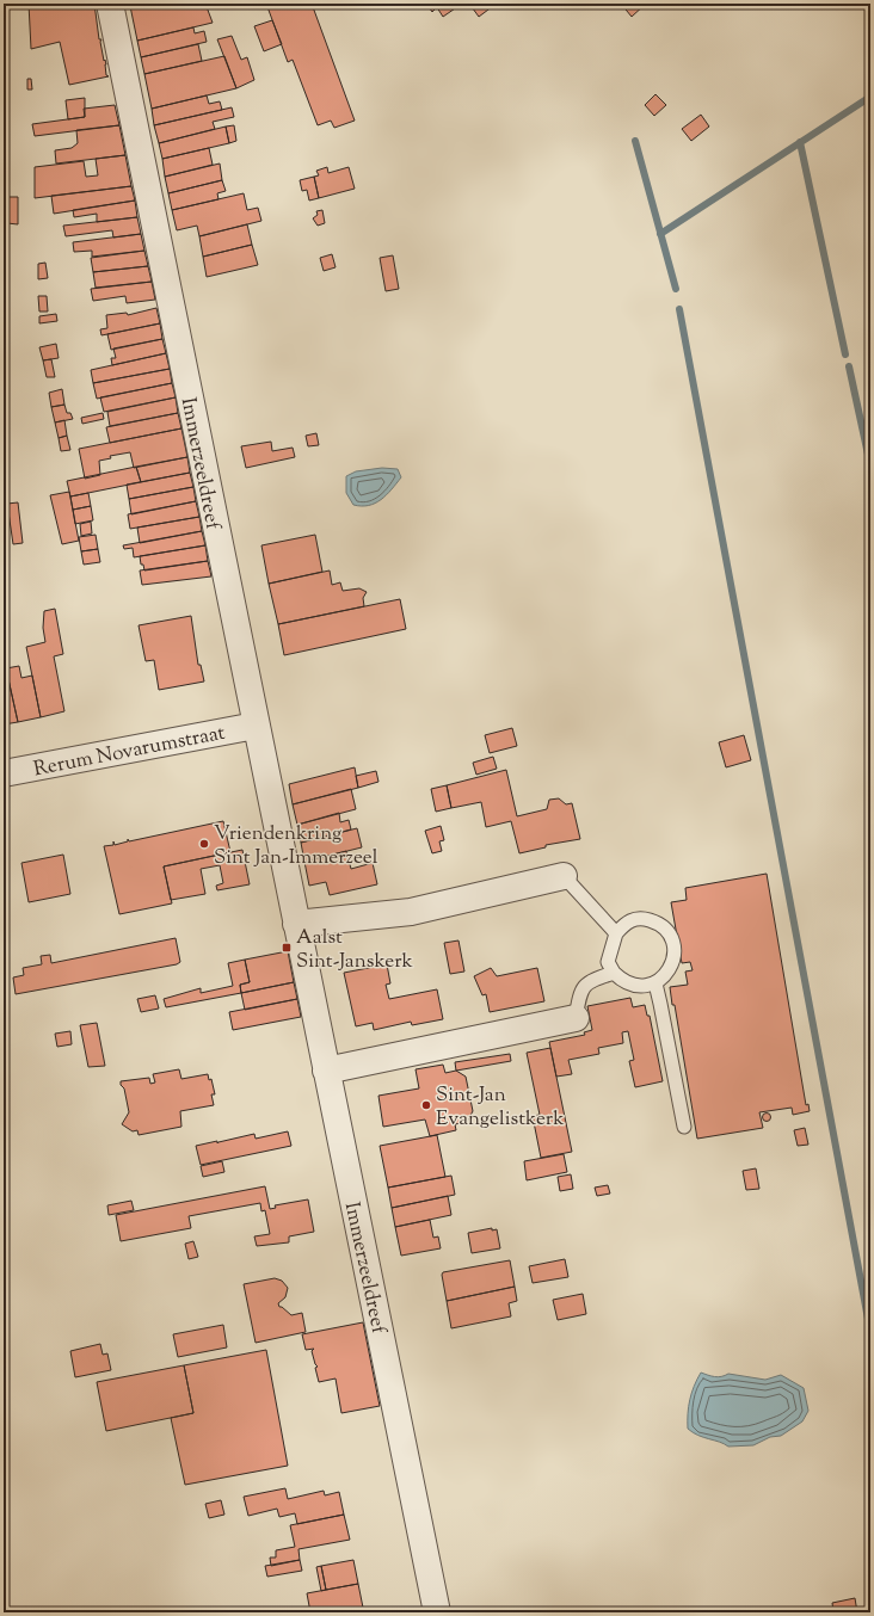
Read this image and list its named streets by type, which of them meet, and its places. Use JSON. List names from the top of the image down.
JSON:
{
  "streets": {
    "street": ["Immerzeeldreef", "Rerum Novarumstraat"]
  },
  "crossings": [
    ["Immerzeeldreef", "Rerum Novarumstraat"]
  ],
  "places": {
    "other": ["Vriendenkring Sint Jan-Immerzeel", "Sint-Jan Evangelistkerk"],
    "transit": ["Aalst Sint-Janskerk"]
  }
}
